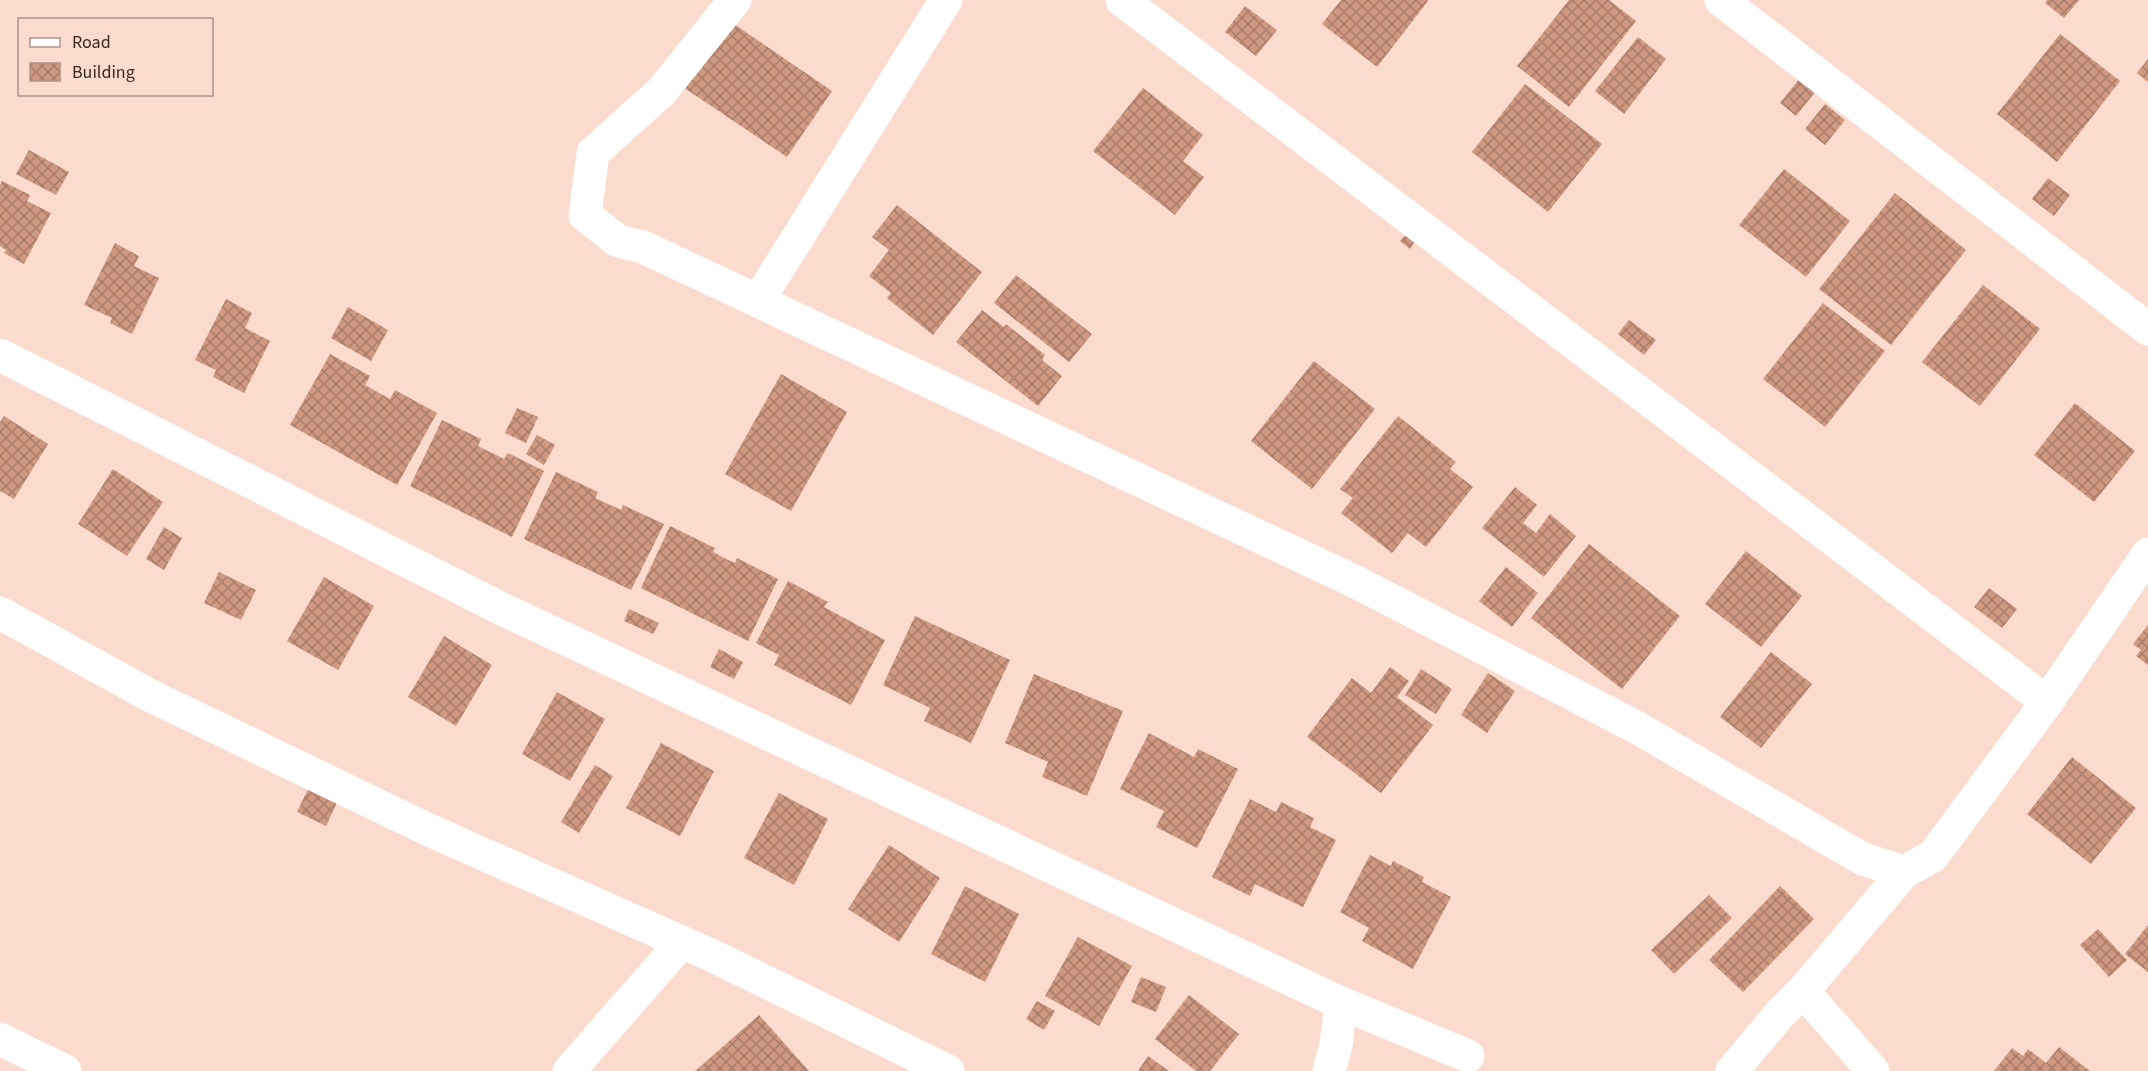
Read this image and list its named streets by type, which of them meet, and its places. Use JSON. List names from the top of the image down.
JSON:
{
  "legend": ["Road", "Building"]
}
